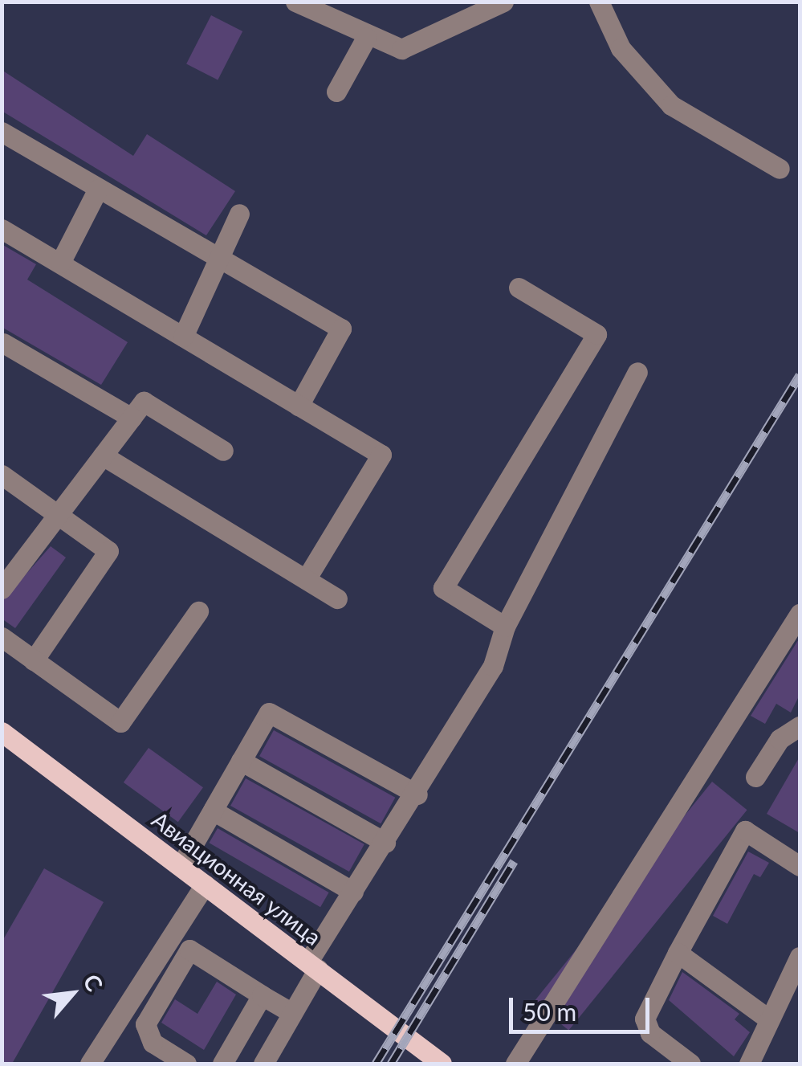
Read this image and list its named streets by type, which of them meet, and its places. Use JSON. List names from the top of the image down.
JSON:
{
  "streets": {
    "main road": ["Авиационная улица"]
  },
  "scale_bar": "50 m",
  "north": "top right"
}
